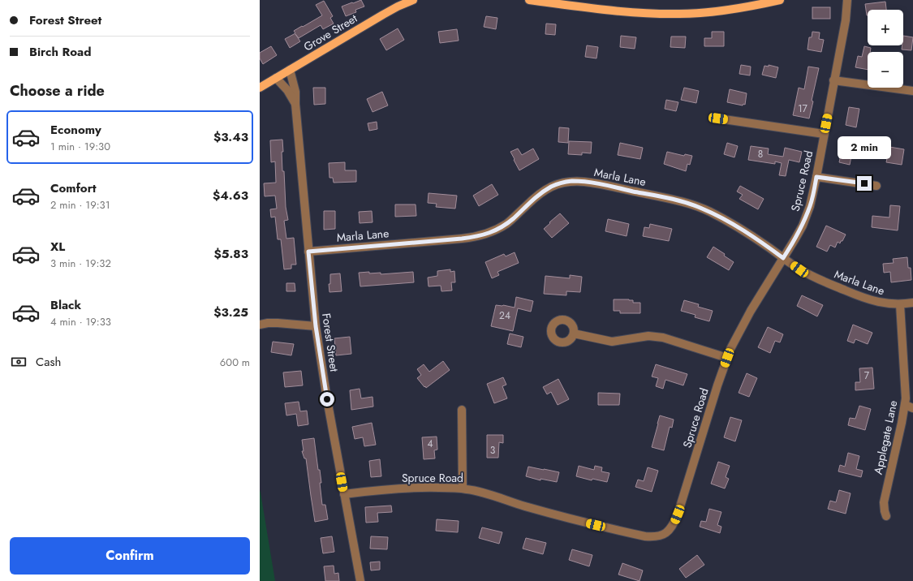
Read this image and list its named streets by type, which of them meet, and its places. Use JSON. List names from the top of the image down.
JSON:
{
  "streets": {
    "main road": ["Grove Street"],
    "street": [
      "Marla Lane",
      "Spruce Road",
      "Forest Street",
      "Applegate Lane"
    ]
  },
  "crossings": [
    ["Grove Street", "Forest Street"],
    ["Marla Lane", "Spruce Road"],
    ["Marla Lane", "Forest Street"],
    ["Marla Lane", "Applegate Lane"],
    ["Spruce Road", "Forest Street"]
  ],
  "house_numbers": [
    "17",
    "8",
    "24",
    "7",
    "4",
    "3"
  ],
  "page": {
    "banner": ["Forest Street", "Birch Road"],
    "map_buttons": ["+", "−"],
    "heading": "Choose a ride",
    "list": [
      {
        "name": "Economy",
        "note": "1 min · 19:30",
        "value": "$3.43"
      },
      {
        "name": "Comfort",
        "note": "2 min · 19:31",
        "value": "$4.63"
      },
      {
        "name": "XL",
        "note": "3 min · 19:32",
        "value": "$5.83"
      },
      {
        "name": "Black",
        "note": "4 min · 19:33",
        "value": "$3.25"
      }
    ],
    "bubble": "2 min",
    "pay": ["Cash", "600 m"],
    "buttons": "Confirm"
  }
}
